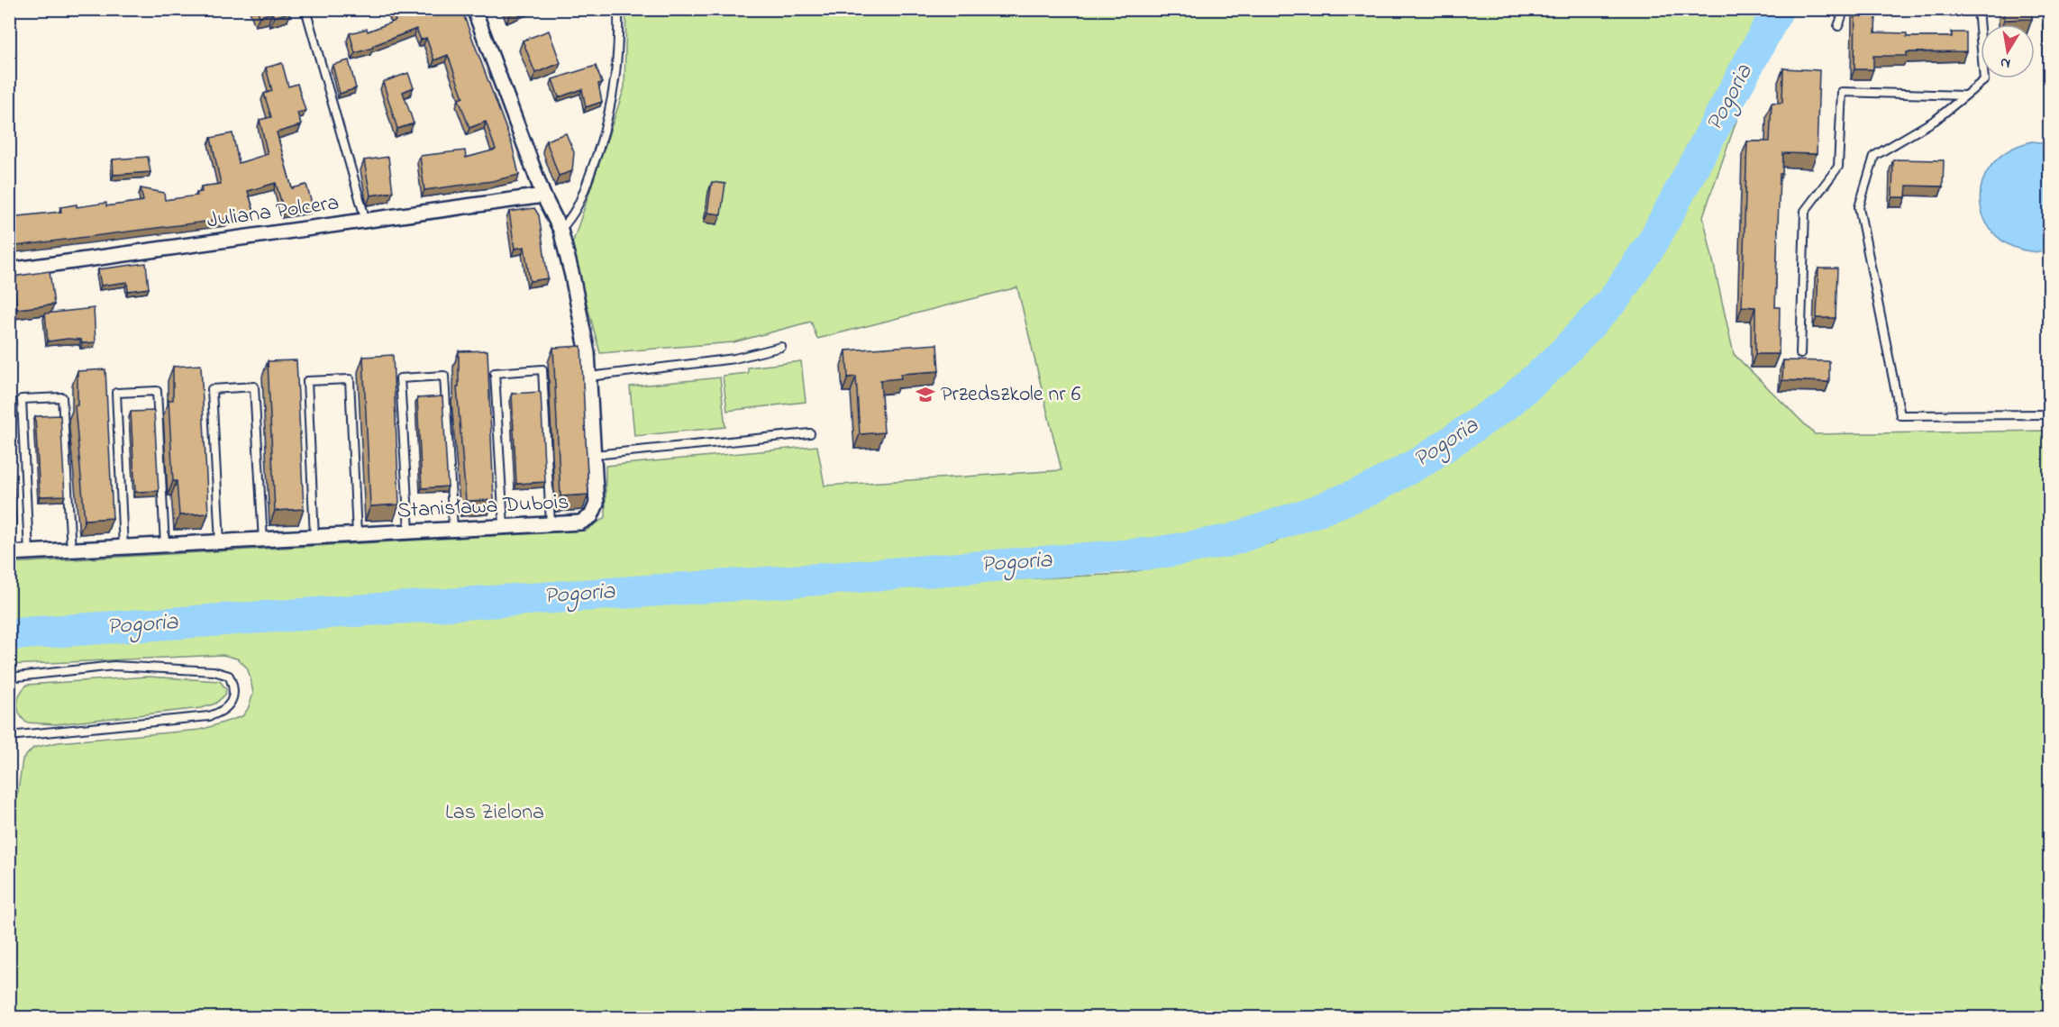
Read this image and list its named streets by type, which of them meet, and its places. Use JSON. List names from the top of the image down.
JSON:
{
  "streets": {
    "street": ["Juliana Polcera", "Stanisława Dubois"]
  },
  "crossings": [
    ["Juliana Polcera", "Stanisława Dubois"]
  ],
  "water": ["Pogoria"],
  "parks": ["Las Zielona"],
  "places": {
    "school or university": ["Przedszkole nr 6"]
  },
  "north": "bottom"
}
